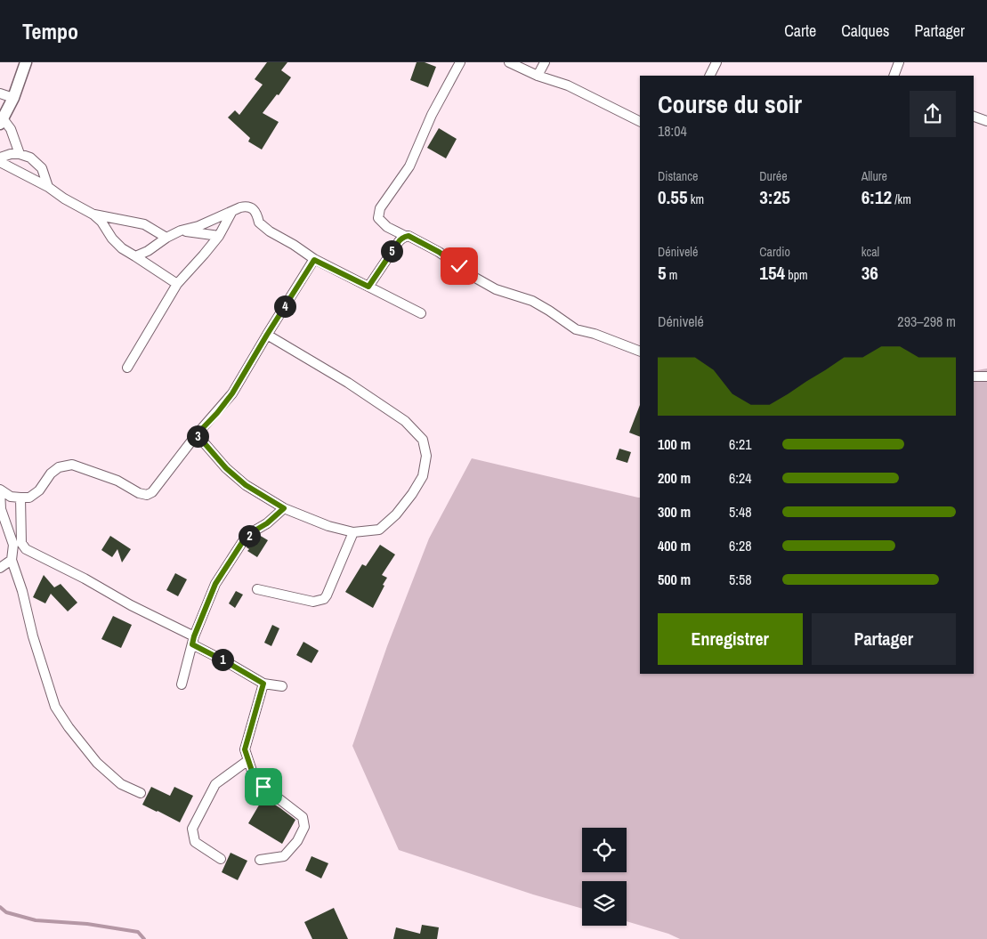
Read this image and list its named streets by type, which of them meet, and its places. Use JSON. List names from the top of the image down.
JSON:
{
  "page": {
    "header": "Tempo",
    "nav": ["Carte", "Calques", "Partager"],
    "heading": ["Course du soir", "18:04"],
    "stats": [
      ["Distance", "0.55 km"],
      ["Durée", "3:25"],
      ["Allure", "6:12 /km"],
      ["Dénivelé", "5 m"],
      ["Cardio", "154 bpm"],
      ["kcal", "36"]
    ],
    "pins": [
      "5",
      "4",
      "3",
      "2",
      "1"
    ],
    "chart": ["Dénivelé", "293–298 m"],
    "list": [
      {
        "name": "100 m",
        "note": "6:21"
      },
      {
        "name": "200 m",
        "note": "6:24"
      },
      {
        "name": "300 m",
        "note": "5:48"
      },
      {
        "name": "400 m",
        "note": "6:28"
      },
      {
        "name": "500 m",
        "note": "5:58"
      }
    ],
    "buttons": ["Enregistrer", "Partager"]
  }
}
